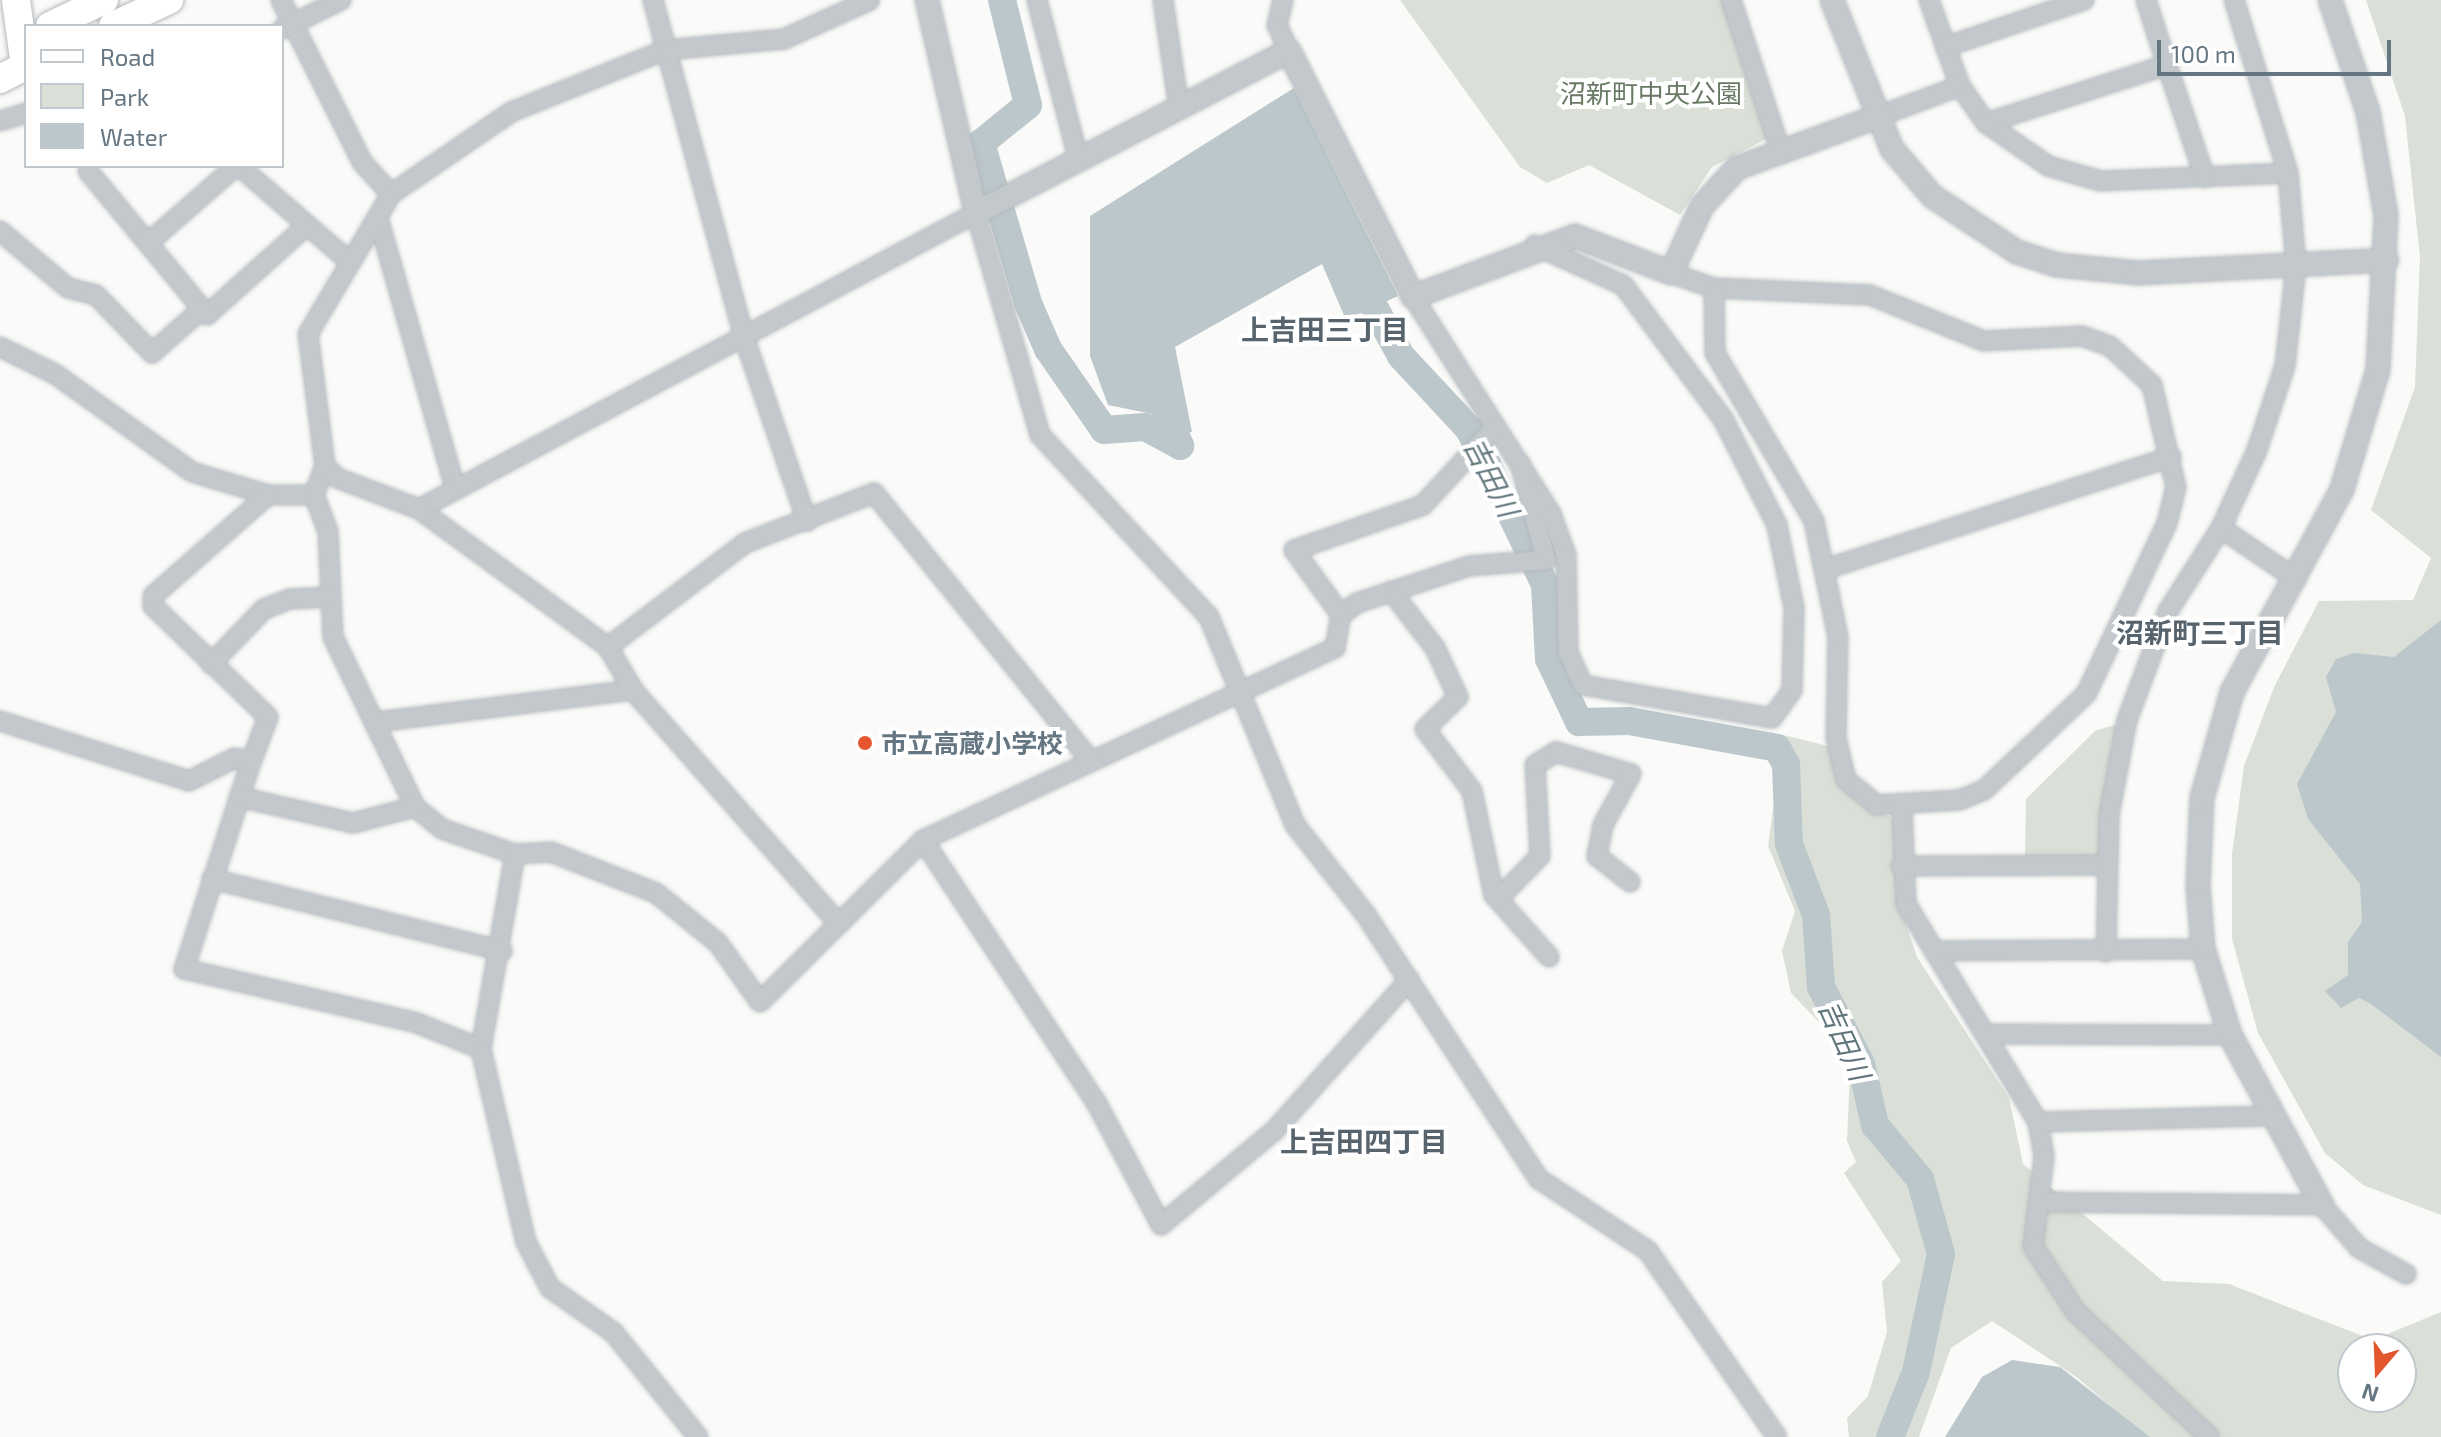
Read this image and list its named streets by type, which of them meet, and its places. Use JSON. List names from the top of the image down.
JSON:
{
  "districts": ["上吉田三丁目", "沼新町三丁目", "上吉田四丁目"],
  "water": ["吉田川"],
  "parks": ["沼新町中央公園"],
  "places": ["市立高蔵小学校"],
  "legend": ["Road", "Park", "Water"],
  "scale_bar": "100 m",
  "north": "bottom"
}
